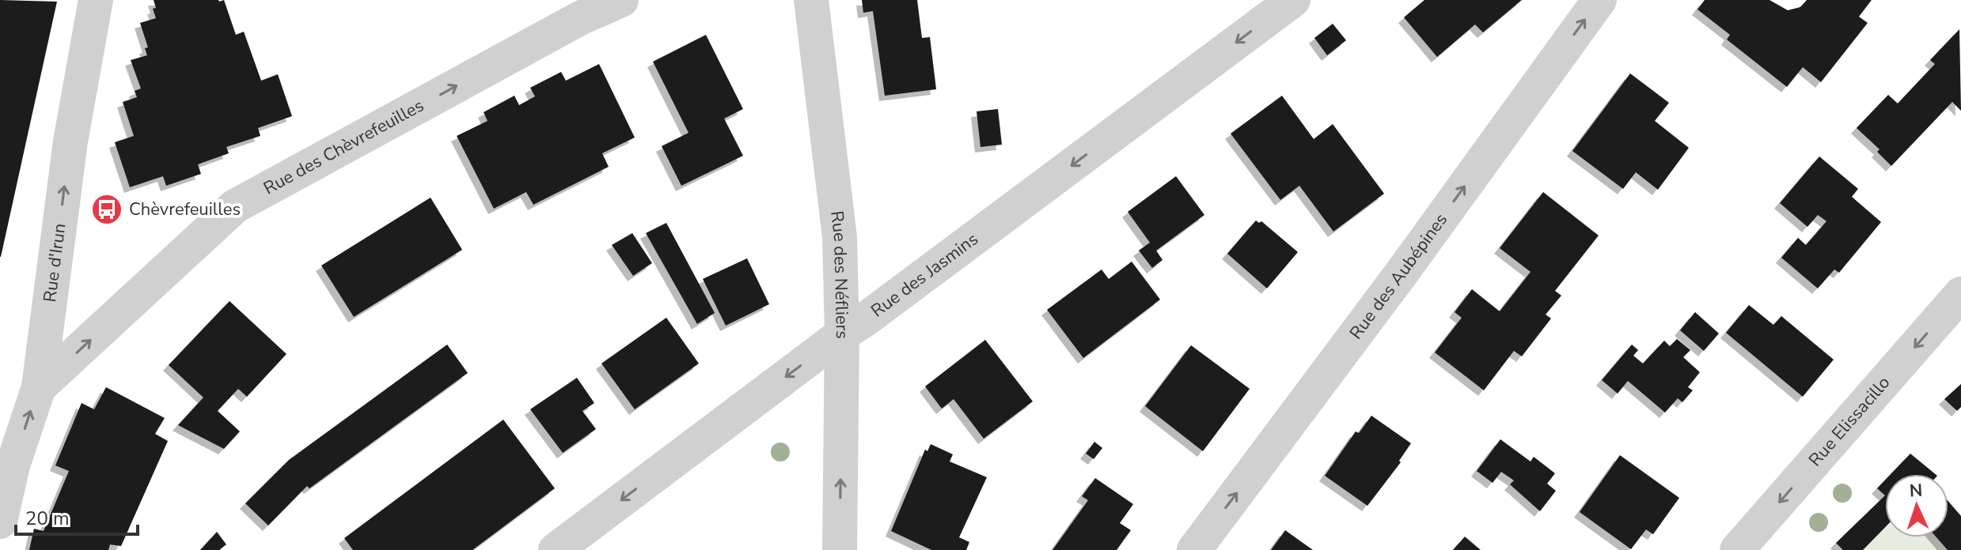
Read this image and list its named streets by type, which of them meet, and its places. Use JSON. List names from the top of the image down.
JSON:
{
  "streets": {
    "street": [
      "Rue des Chèvrefeuilles",
      "Rue d'Irun",
      "Rue des Néfliers",
      "Rue des Jasmins",
      "Rue des Aubépines",
      "Rue Elissacillo"
    ]
  },
  "crossings": [
    ["Rue des Chèvrefeuilles", "Rue d'Irun"],
    ["Rue des Néfliers", "Rue des Jasmins"]
  ],
  "one_way": [
    "Rue des Chèvrefeuilles",
    "Rue d'Irun",
    "Rue des Néfliers",
    "Rue des Jasmins",
    "Rue des Aubépines",
    "Rue Elissacillo"
  ],
  "places": {
    "bus stop": ["Chèvrefeuilles"]
  },
  "scale_bar": "20 m",
  "north": "top"
}
